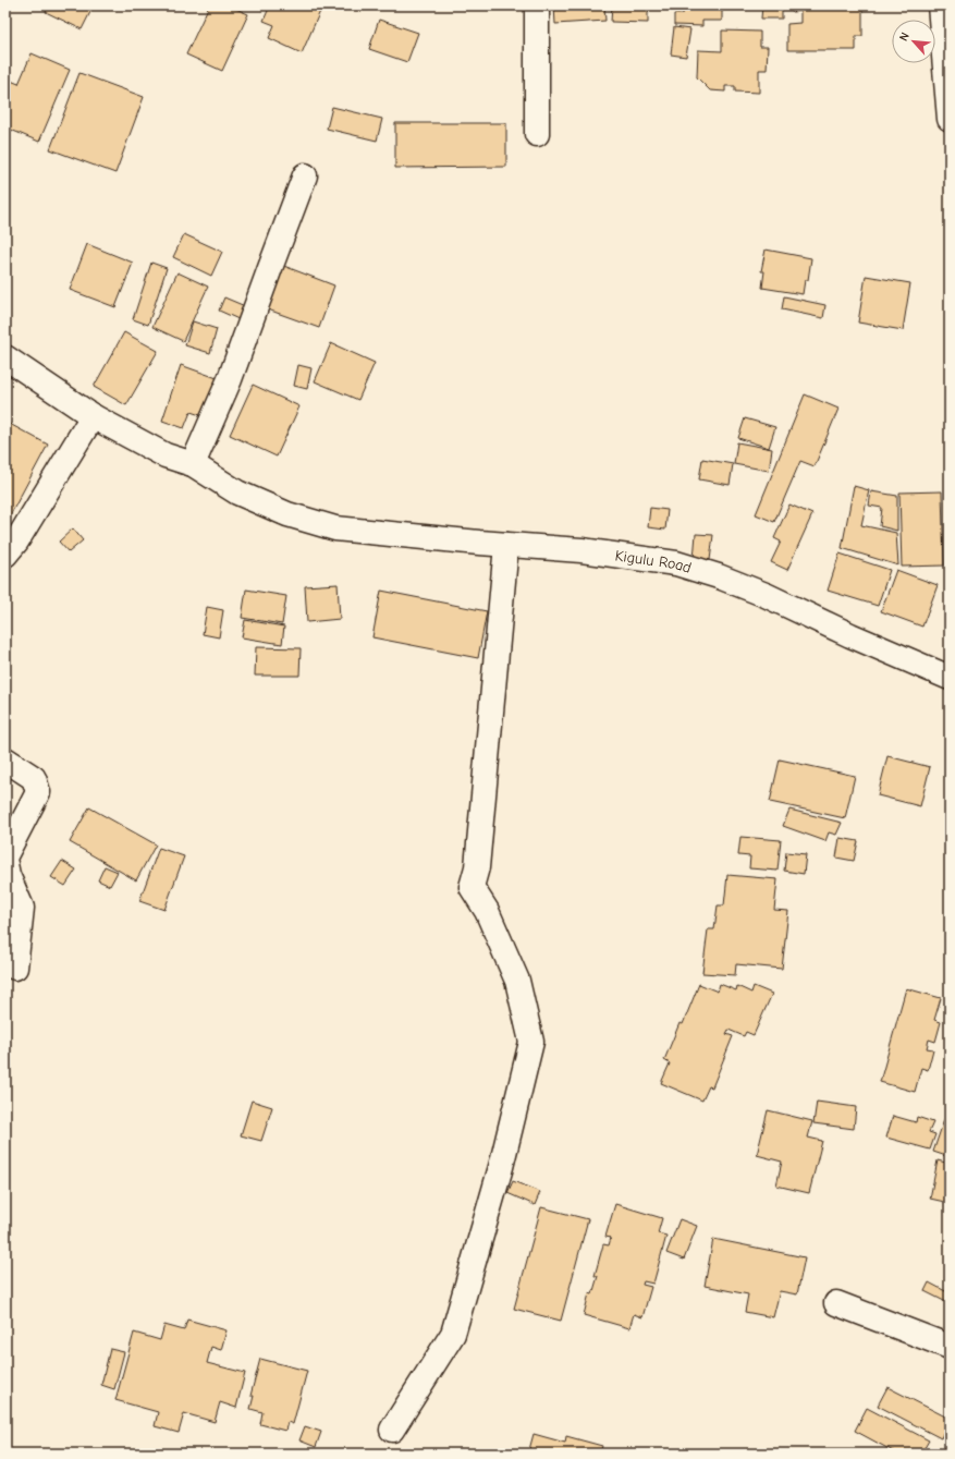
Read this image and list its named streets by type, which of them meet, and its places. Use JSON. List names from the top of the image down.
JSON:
{
  "streets": {
    "street": ["Kigulu Road"]
  },
  "north": "top left"
}
